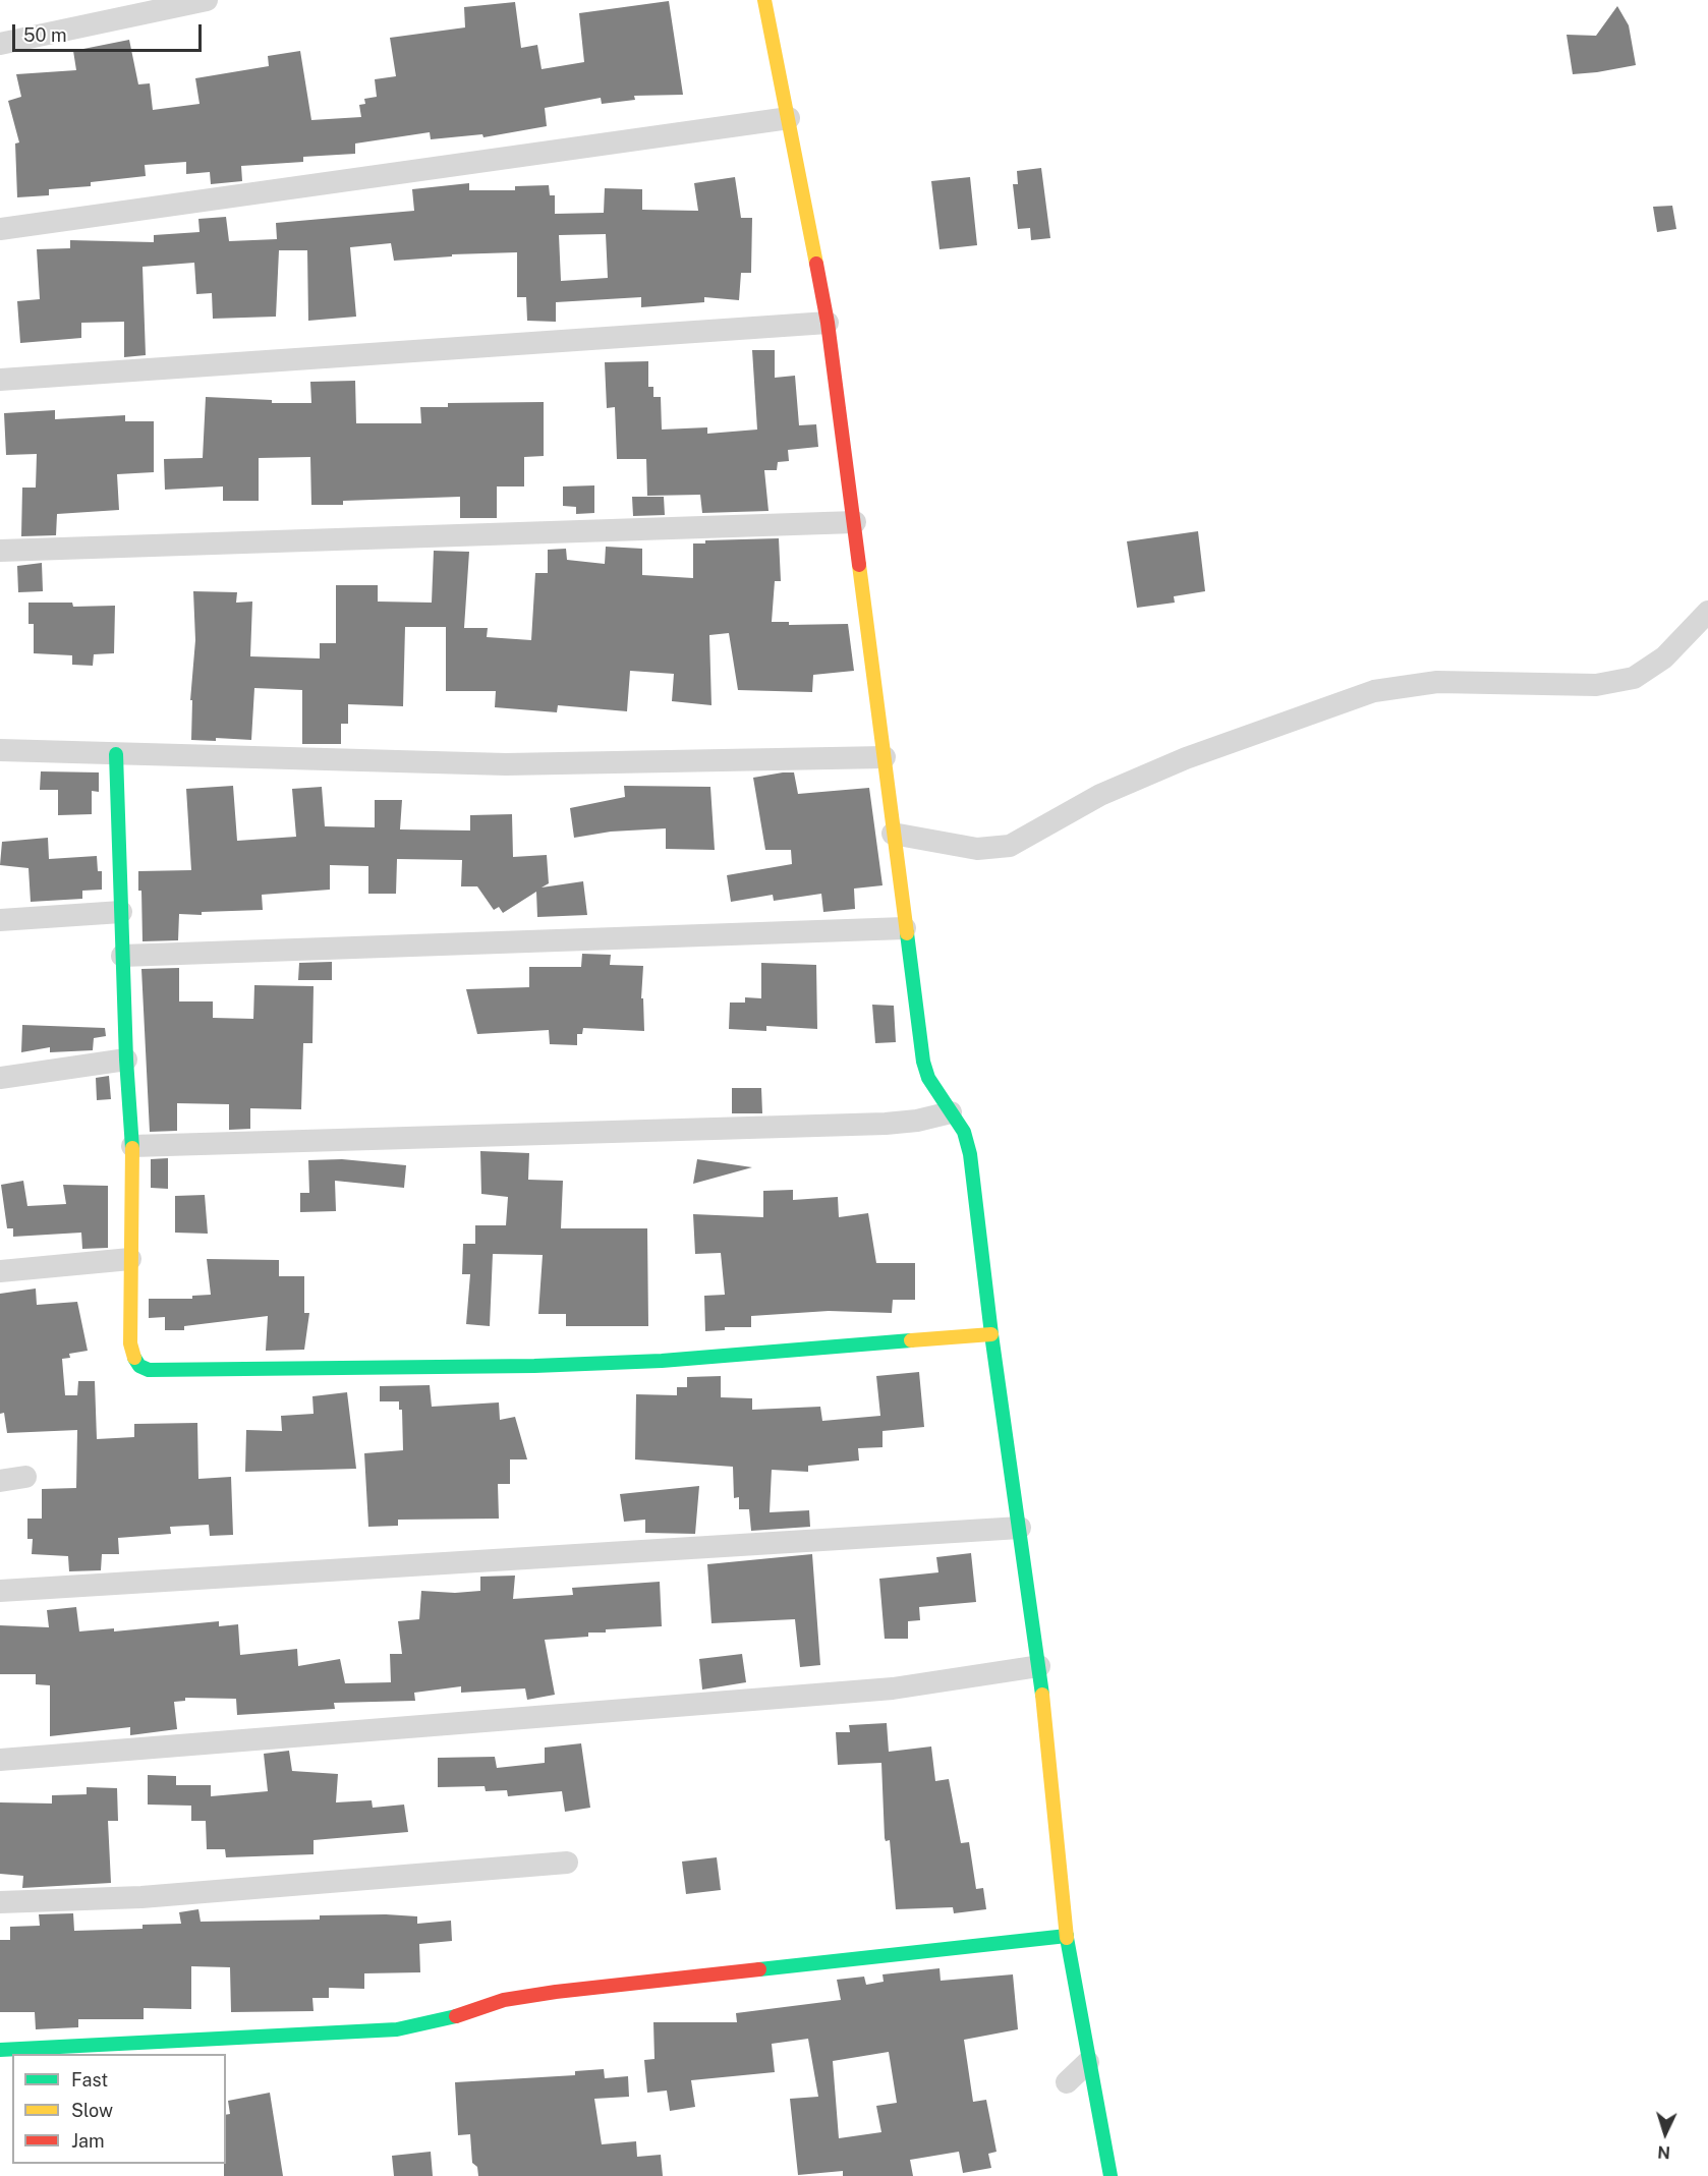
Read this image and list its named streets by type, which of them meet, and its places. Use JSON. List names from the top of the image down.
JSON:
{
  "legend": ["Fast", "Slow", "Jam"],
  "scale_bar": "50 m",
  "north": "bottom"
}
